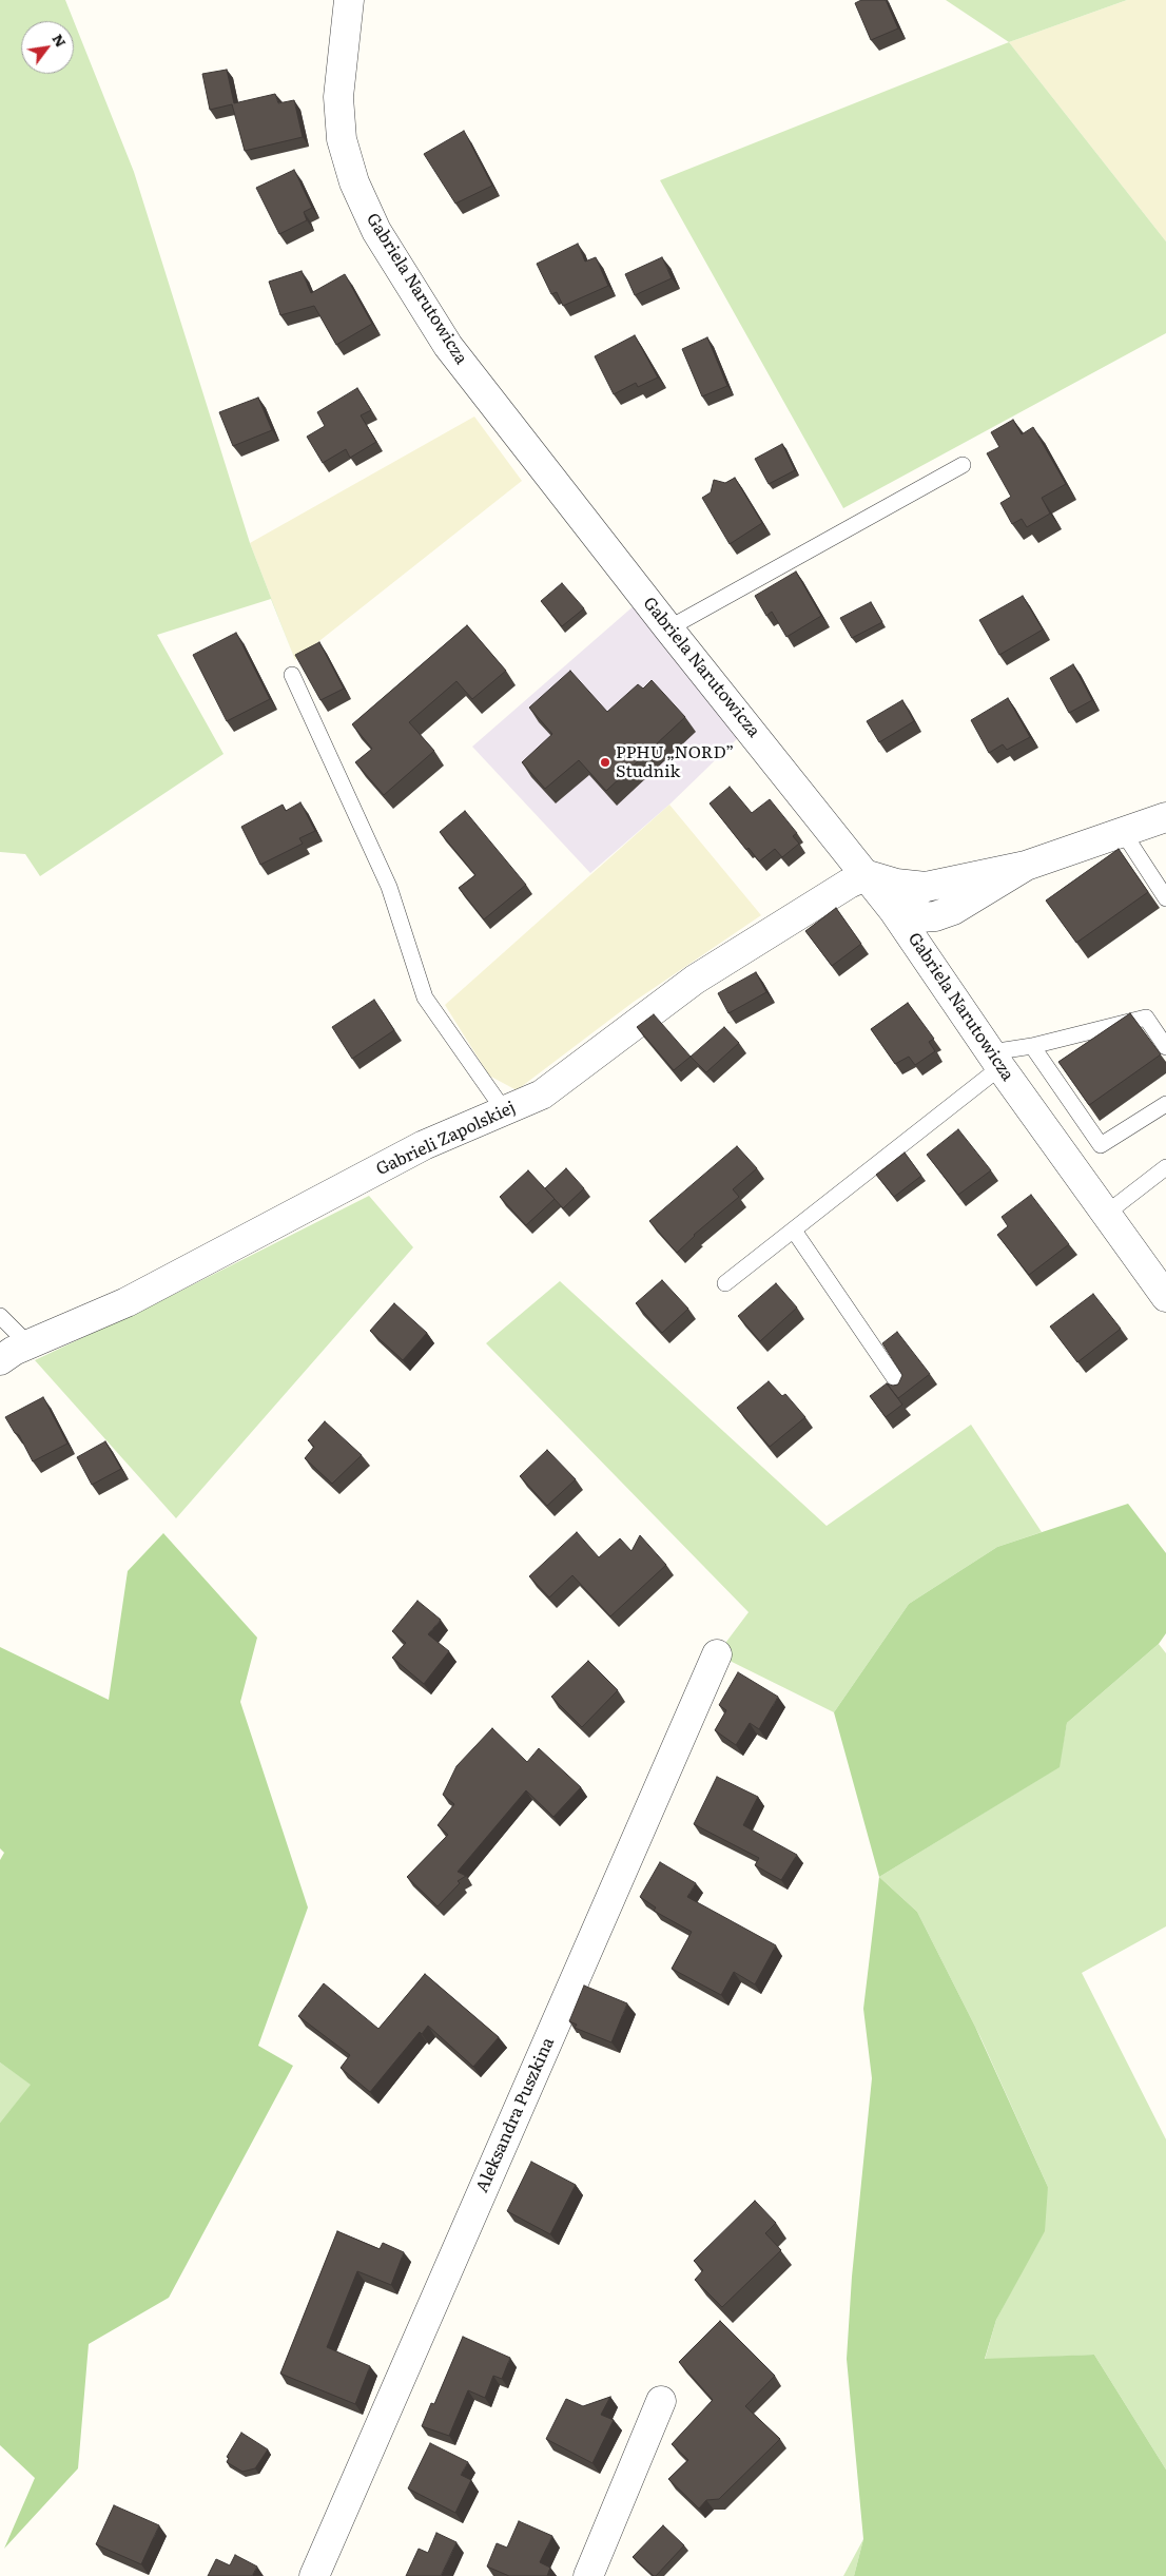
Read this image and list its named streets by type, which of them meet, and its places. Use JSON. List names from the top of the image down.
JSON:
{
  "streets": {
    "street": ["Gabriela Narutowicza", "Gabrieli Zapolskiej", "Aleksandra Puszkina"]
  },
  "crossings": [
    ["Gabriela Narutowicza", "Gabrieli Zapolskiej"]
  ],
  "places": ["PPHU „NORD” Studnik"],
  "north": "top right"
}
